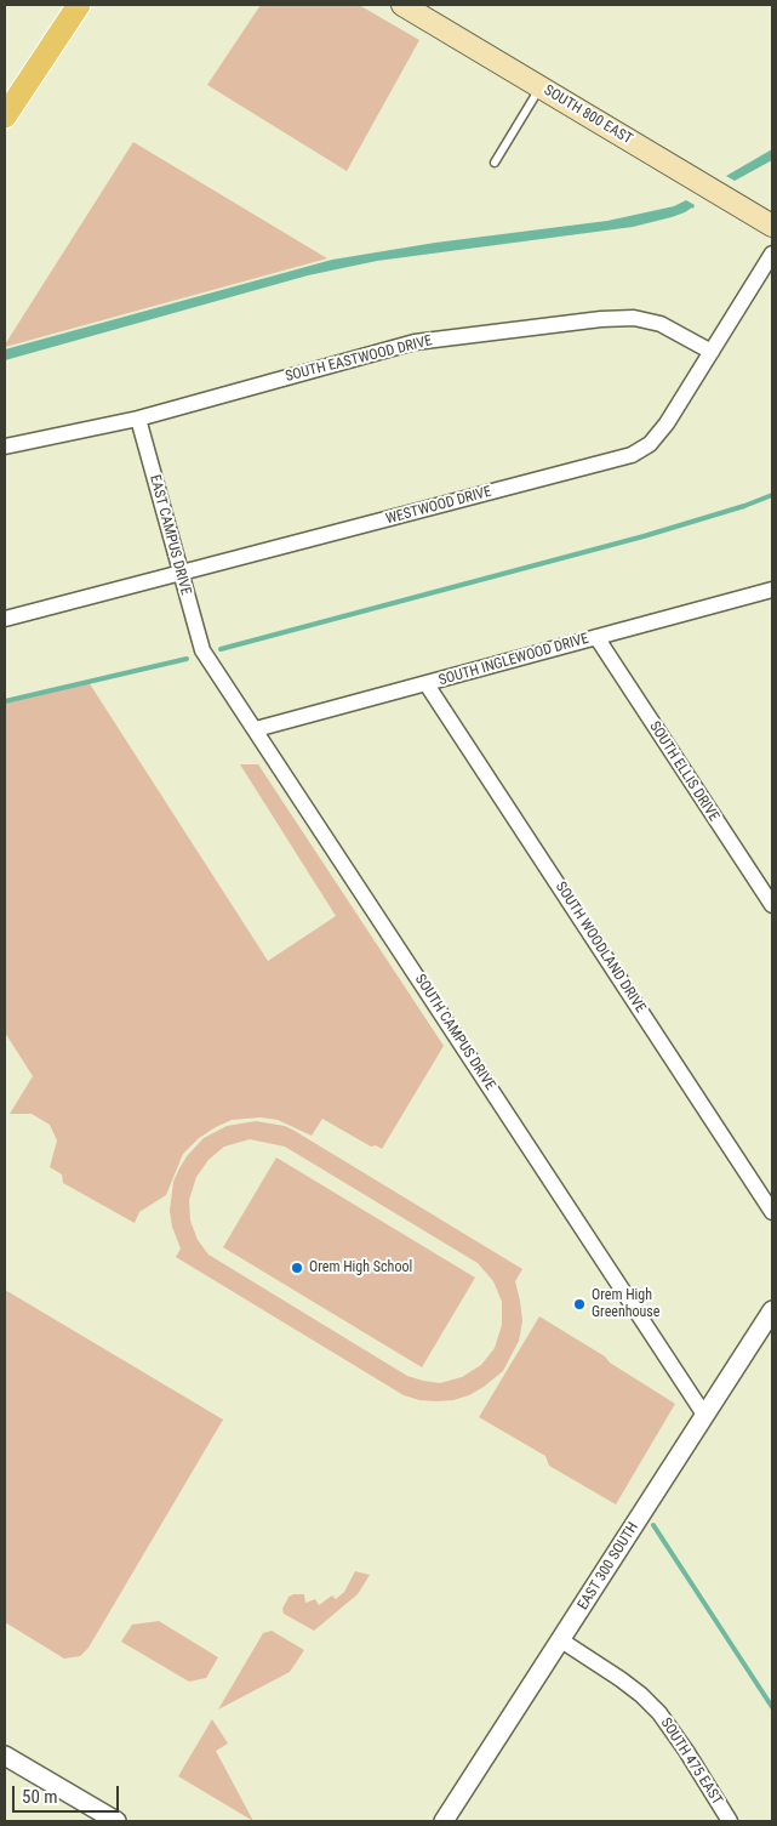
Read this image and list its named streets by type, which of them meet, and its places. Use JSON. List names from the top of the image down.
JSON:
{
  "streets": {
    "main road": ["SOUTH 800 EAST"],
    "street": [
      "SOUTH EASTWOOD DRIVE",
      "WESTWOOD DRIVE",
      "EAST CAMPUS DRIVE",
      "SOUTH INGLEWOOD DRIVE",
      "SOUTH ELLIS DRIVE",
      "SOUTH WOODLAND DRIVE",
      "SOUTH CAMPUS DRIVE",
      "EAST 300 SOUTH",
      "SOUTH 475 EAST"
    ]
  },
  "crossings": [
    ["SOUTH EASTWOOD DRIVE", "WESTWOOD DRIVE"],
    ["SOUTH EASTWOOD DRIVE", "EAST CAMPUS DRIVE"],
    ["WESTWOOD DRIVE", "EAST CAMPUS DRIVE"],
    ["EAST CAMPUS DRIVE", "SOUTH CAMPUS DRIVE"],
    ["SOUTH INGLEWOOD DRIVE", "SOUTH ELLIS DRIVE"],
    ["SOUTH INGLEWOOD DRIVE", "SOUTH WOODLAND DRIVE"],
    ["SOUTH INGLEWOOD DRIVE", "SOUTH CAMPUS DRIVE"],
    ["SOUTH CAMPUS DRIVE", "EAST 300 SOUTH"],
    ["EAST 300 SOUTH", "SOUTH 475 EAST"]
  ],
  "places": ["Orem High School", "Orem High Greenhouse"],
  "scale_bar": "50 m"
}
